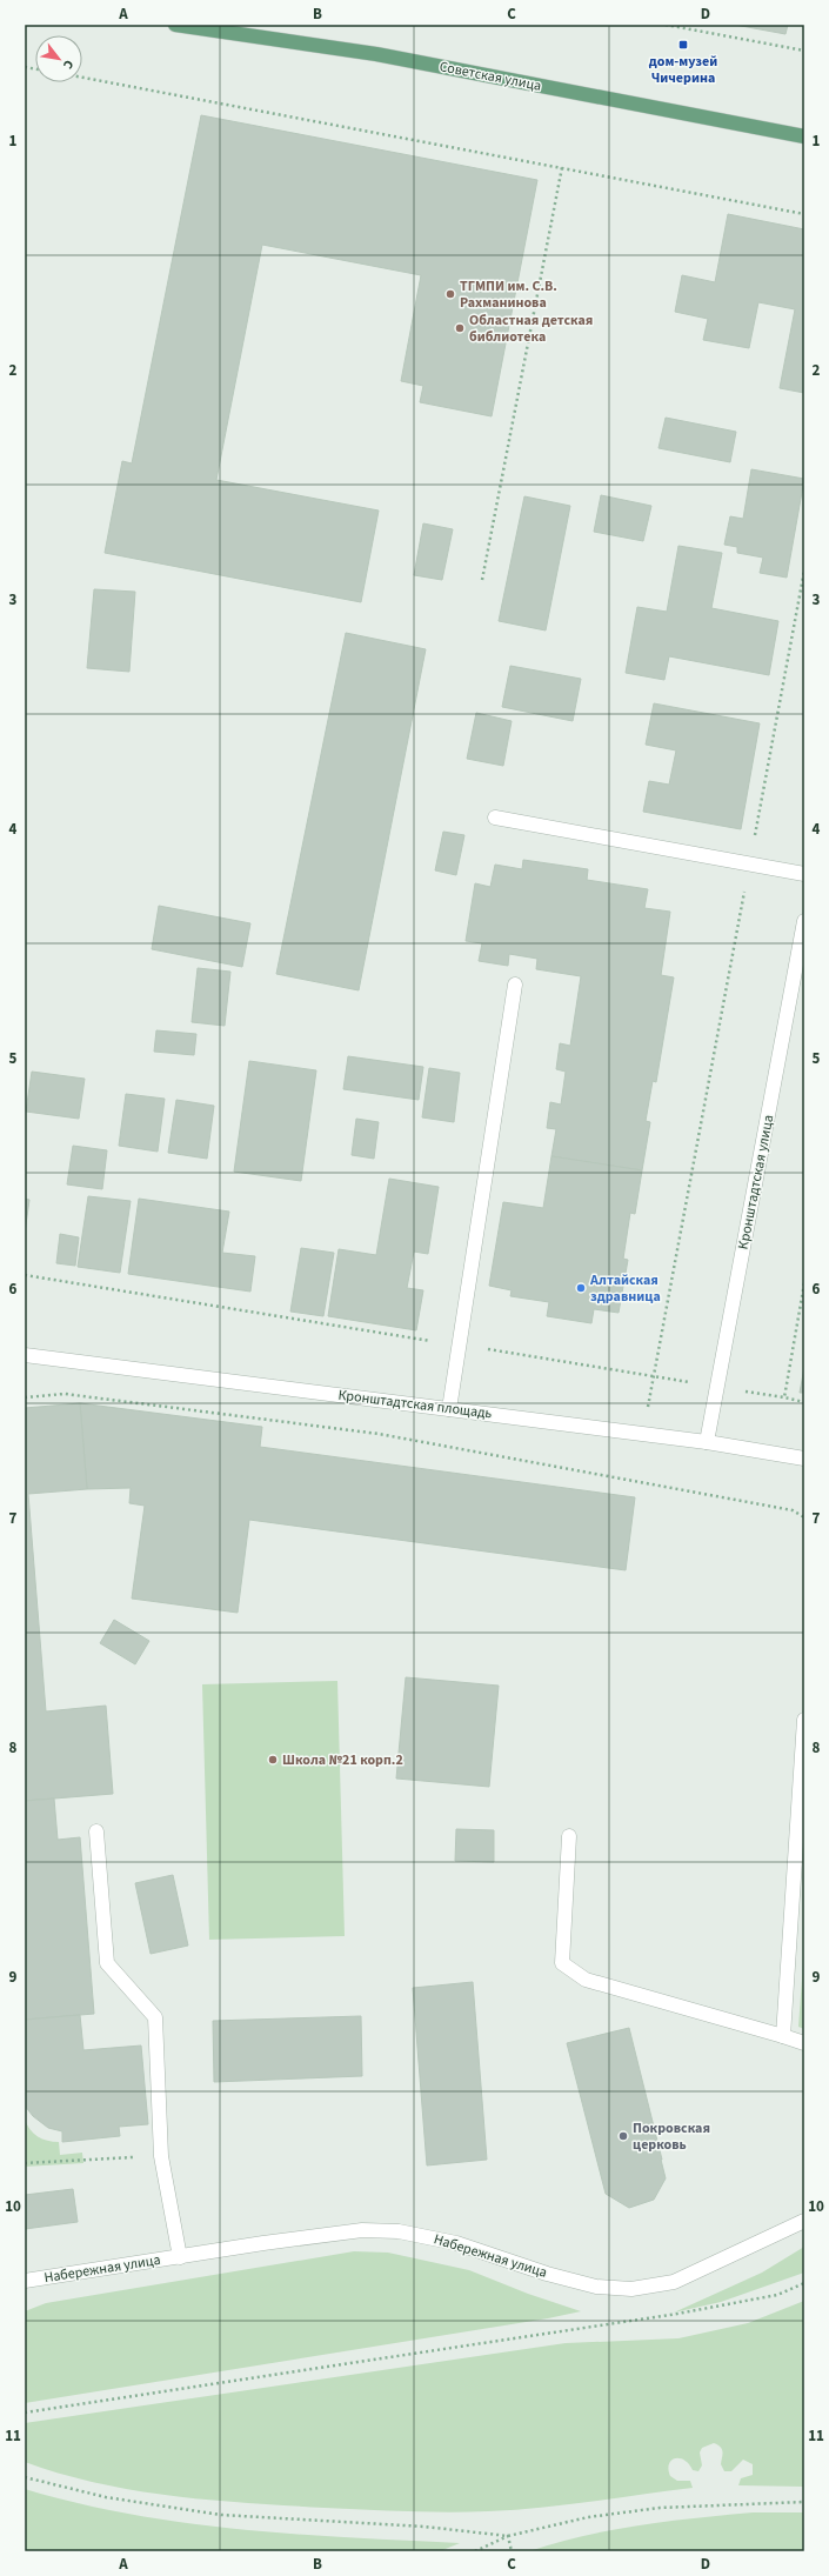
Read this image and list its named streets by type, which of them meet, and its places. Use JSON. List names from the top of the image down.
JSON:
{
  "streets": {
    "main road": ["Советская улица"],
    "street": ["Кронштадтская улица", "Кронштадтская площадь", "Набережная улица"]
  },
  "crossings": [
    ["Кронштадтская улица", "Кронштадтская площадь"]
  ],
  "places": {
    "transit": ["дом-музей Чичерина"],
    "other": [
      "ТГМПИ им. С.В. Рахманинова",
      "Областная детская библиотека",
      "Алтайская здравница",
      "Школа №21 корп.2",
      "Покровская церковь"
    ]
  },
  "north": "bottom right",
  "grid": {
    "columns": [
      "A",
      "B",
      "C",
      "D"
    ],
    "rows": [
      "1",
      "2",
      "3",
      "4",
      "5",
      "6",
      "7",
      "8",
      "9",
      "10",
      "11"
    ]
  }
}
